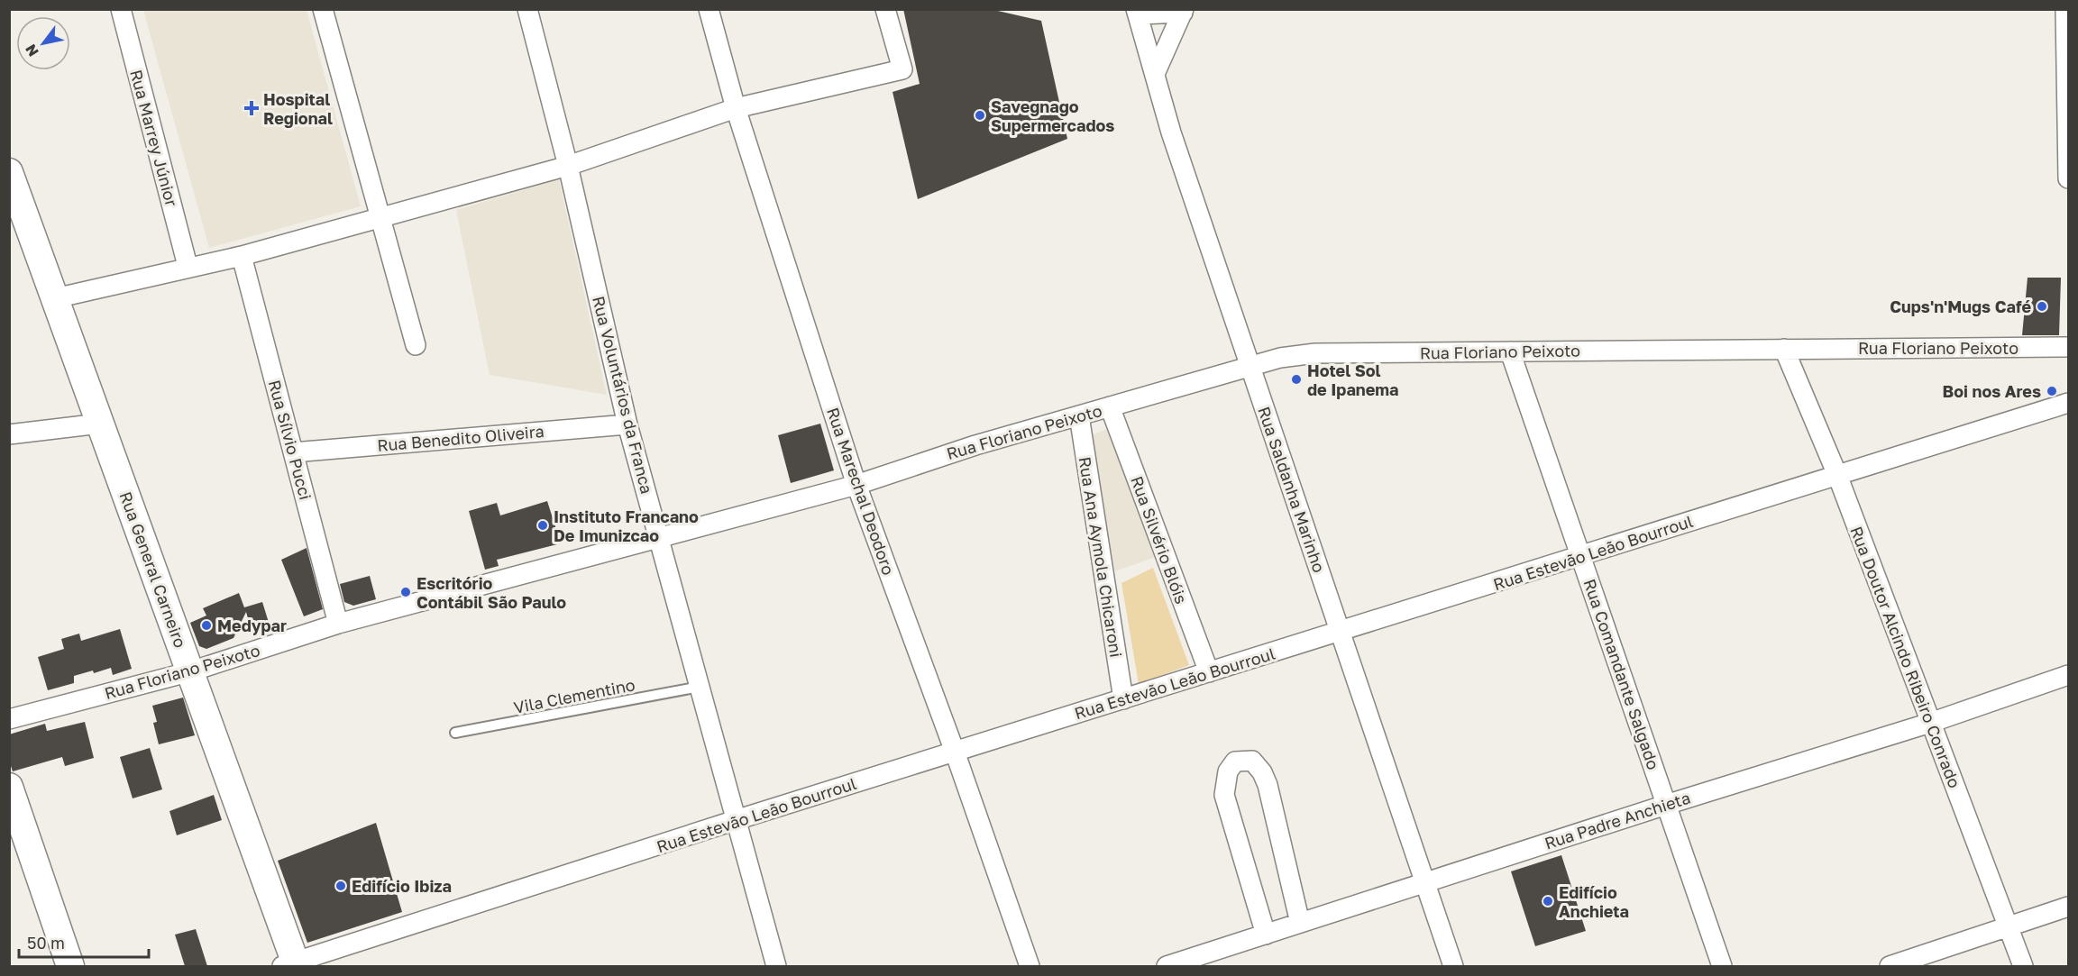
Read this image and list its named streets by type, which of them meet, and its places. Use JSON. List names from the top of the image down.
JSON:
{
  "streets": {
    "street": [
      "Rua Marrey Júnior",
      "Rua Floriano Peixoto",
      "Rua Voluntários da Franca",
      "Rua Benedito Oliveira",
      "Rua Sílvio Pucci",
      "Rua Saldanha Marinho",
      "Rua Marechal Deodoro",
      "Rua Silvério Blóis",
      "Rua Estevão Leão Bourroul",
      "Rua Ana Aymola Chicaroni",
      "Rua General Carneiro",
      "Rua Doutor Alcindo Ribeiro Conrado",
      "Rua Comandante Salgado",
      "Rua Padre Anchieta"
    ],
    "lane": ["Vila Clementino"]
  },
  "crossings": [
    ["Rua Floriano Peixoto", "Rua Voluntários da Franca"],
    ["Rua Floriano Peixoto", "Rua Sílvio Pucci"],
    ["Rua Floriano Peixoto", "Rua Saldanha Marinho"],
    ["Rua Floriano Peixoto", "Rua Marechal Deodoro"],
    ["Rua Floriano Peixoto", "Rua Silvério Blóis"],
    ["Rua Floriano Peixoto", "Rua Ana Aymola Chicaroni"],
    ["Rua Floriano Peixoto", "Rua General Carneiro"],
    ["Rua Floriano Peixoto", "Rua Doutor Alcindo Ribeiro Conrado"],
    ["Rua Floriano Peixoto", "Rua Comandante Salgado"],
    ["Rua Voluntários da Franca", "Rua Benedito Oliveira"],
    ["Rua Voluntários da Franca", "Rua Estevão Leão Bourroul"],
    ["Rua Voluntários da Franca", "Vila Clementino"],
    ["Rua Benedito Oliveira", "Rua Sílvio Pucci"],
    ["Rua Saldanha Marinho", "Rua Estevão Leão Bourroul"],
    ["Rua Saldanha Marinho", "Rua Padre Anchieta"],
    ["Rua Marechal Deodoro", "Rua Estevão Leão Bourroul"],
    ["Rua Silvério Blóis", "Rua Estevão Leão Bourroul"],
    ["Rua Estevão Leão Bourroul", "Rua Ana Aymola Chicaroni"],
    ["Rua Estevão Leão Bourroul", "Rua General Carneiro"],
    ["Rua Estevão Leão Bourroul", "Rua Doutor Alcindo Ribeiro Conrado"],
    ["Rua Estevão Leão Bourroul", "Rua Comandante Salgado"],
    ["Rua Doutor Alcindo Ribeiro Conrado", "Rua Padre Anchieta"],
    ["Rua Comandante Salgado", "Rua Padre Anchieta"]
  ],
  "places": {
    "health": ["Hospital Regional"],
    "other": [
      "Savegnago Supermercados",
      "Cups'n'Mugs Café",
      "Hotel Sol de Ipanema",
      "Boi nos Ares",
      "Instituto Francano De Imunizcao",
      "Escritório Contábil São Paulo",
      "Medypar",
      "Edifício Ibiza",
      "Edifício Anchieta"
    ]
  },
  "scale_bar": "50 m",
  "north": "bottom left"
}
